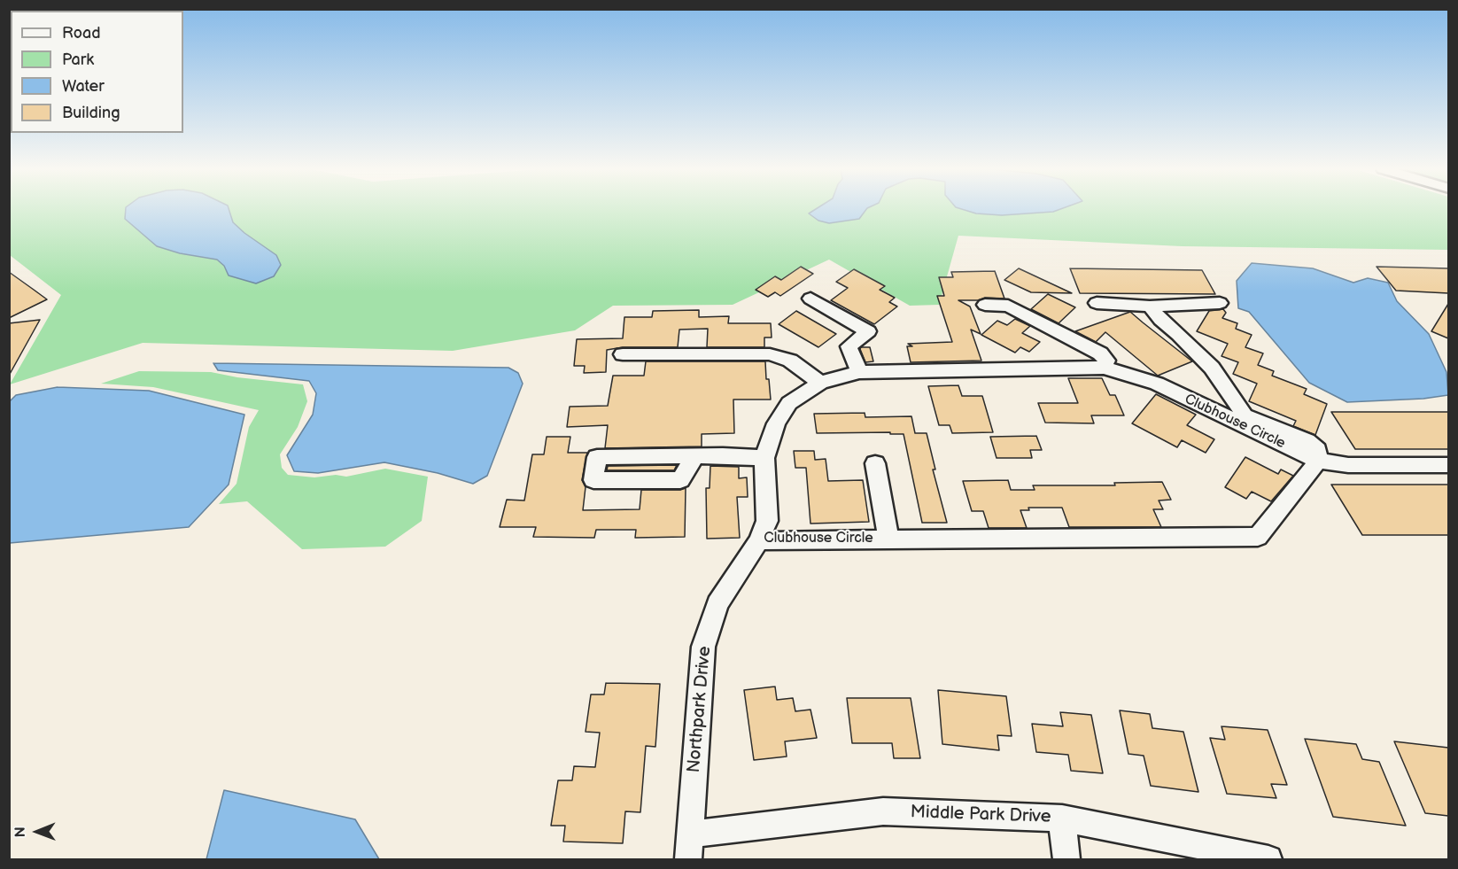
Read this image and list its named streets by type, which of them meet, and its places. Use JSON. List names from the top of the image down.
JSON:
{
  "streets": {
    "street": ["Clubhouse Circle", "Northpark Drive", "Middle Park Drive"]
  },
  "crossings": [
    ["Clubhouse Circle", "Northpark Drive"],
    ["Northpark Drive", "Middle Park Drive"]
  ],
  "legend": [
    "Road",
    "Park",
    "Water",
    "Building"
  ],
  "north": "left"
}
